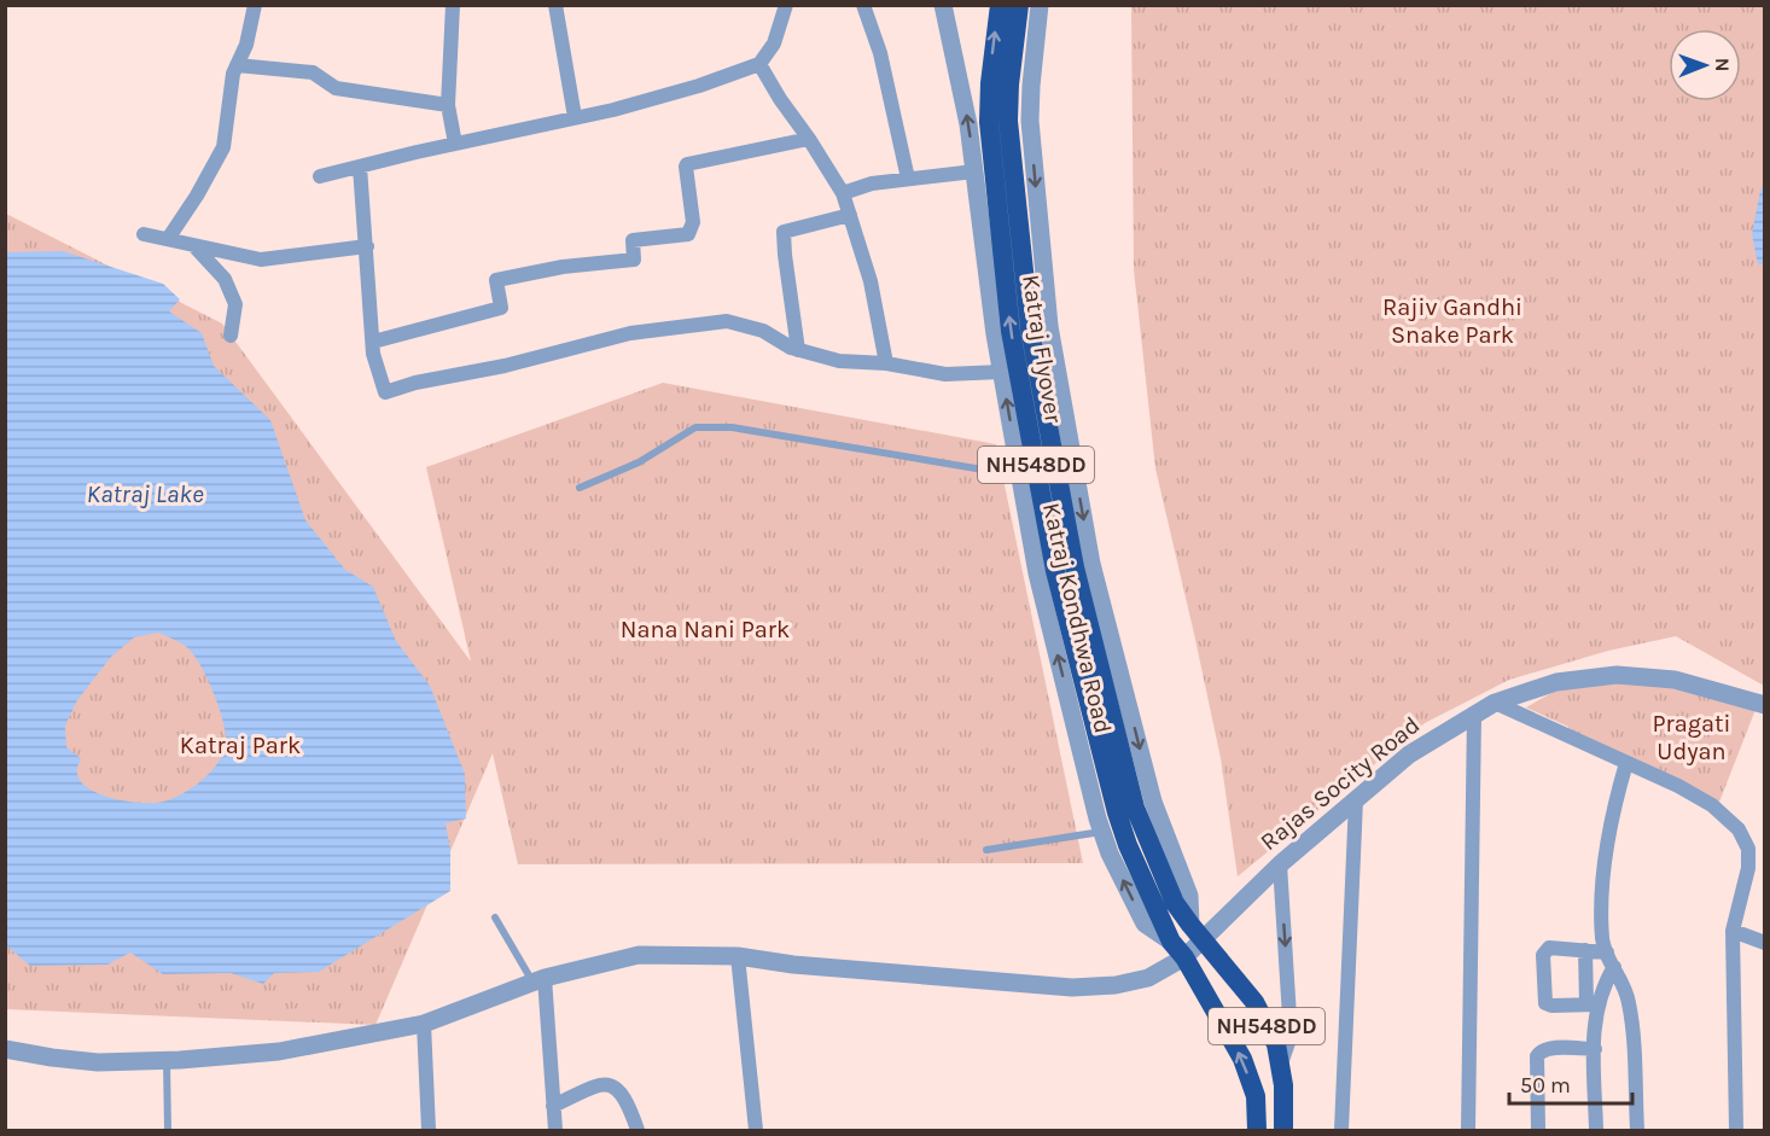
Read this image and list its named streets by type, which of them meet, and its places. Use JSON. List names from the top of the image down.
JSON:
{
  "streets": {
    "highway": ["Katraj Flyover", "NH548DD", "Katraj Kondhwa Road"],
    "street": ["Rajas Socity Road"]
  },
  "crossings": [
    ["Katraj Flyover", "NH548DD"],
    ["Katraj Flyover", "Katraj Kondhwa Road"],
    ["Katraj Flyover", "Rajas Socity Road"],
    ["NH548DD", "Katraj Kondhwa Road"],
    ["NH548DD", "Rajas Socity Road"],
    ["Katraj Kondhwa Road", "Rajas Socity Road"]
  ],
  "water": ["Katraj Lake"],
  "parks": [
    "Rajiv Gandhi Snake Park",
    "Nana Nani Park",
    "Pragati Udyan",
    "Katraj Park"
  ],
  "scale_bar": "50 m",
  "north": "right"
}
